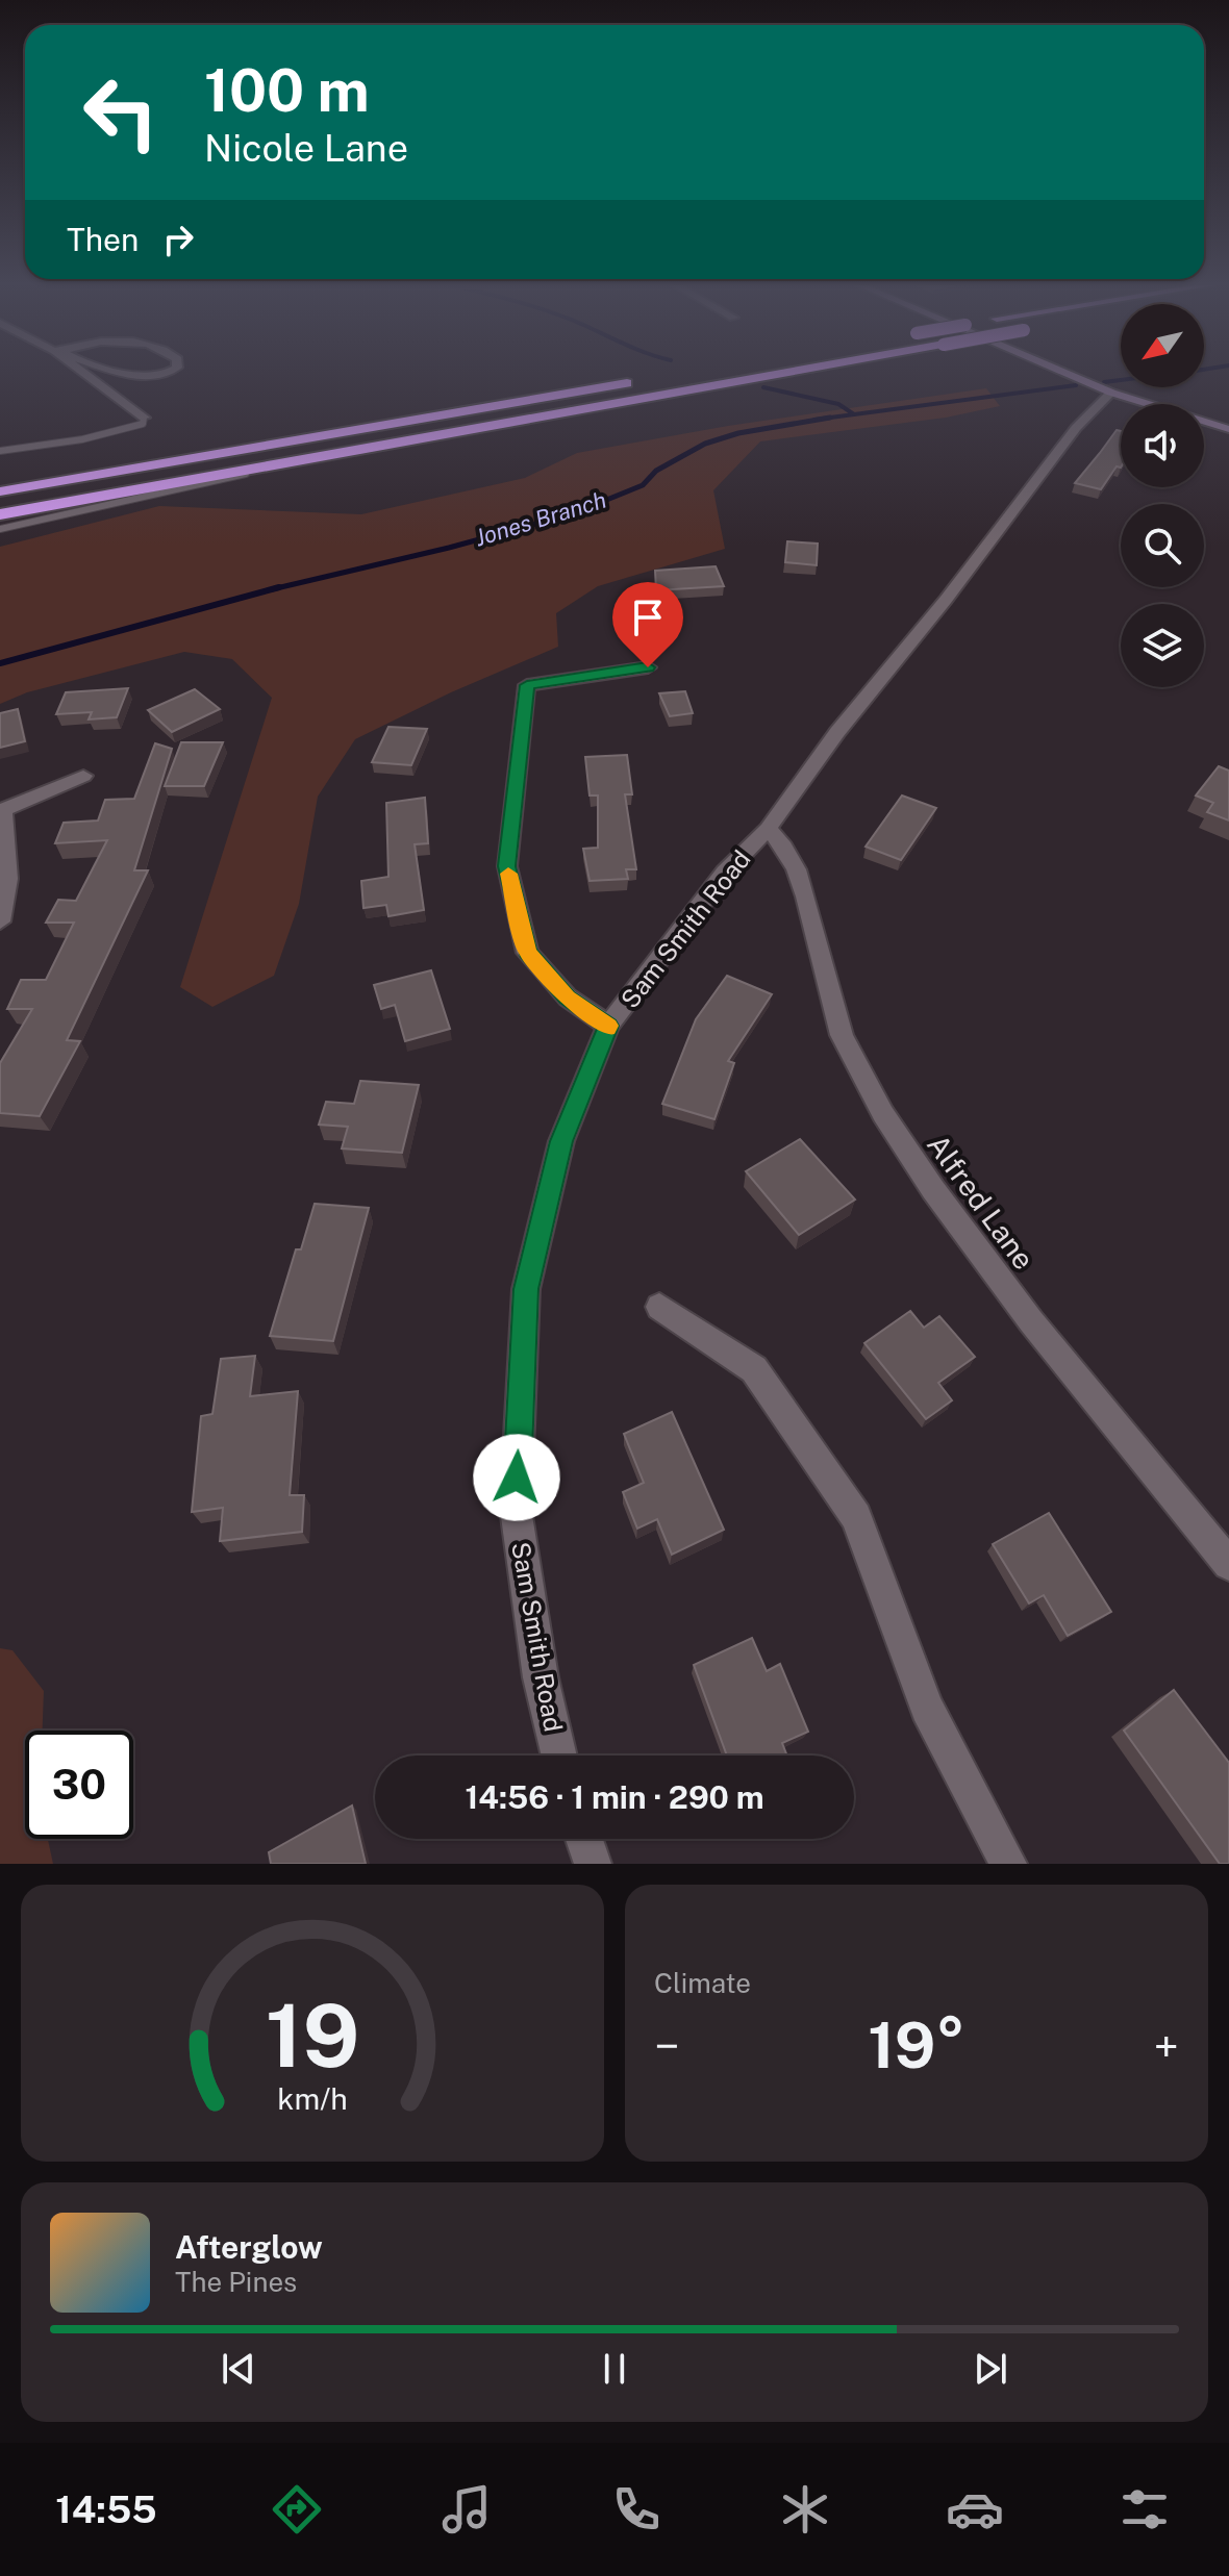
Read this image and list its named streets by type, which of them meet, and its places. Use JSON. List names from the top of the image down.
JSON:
{
  "streets": {
    "street": ["Sam Smith Road", "Alfred Lane"]
  },
  "crossings": [
    ["Sam Smith Road", "Alfred Lane"]
  ],
  "water": ["Jones Branch"],
  "north": "bottom left",
  "page": {
    "turn": ["100 m", "Nicole Lane"],
    "then": "Then",
    "limit": "30",
    "trip": "14:56 · 1 min · 290 m",
    "tile": "Climate",
    "heat": ["−", "19°", "+"],
    "song": ["Afterglow", "The Pines"],
    "tabs": "14:55",
    "gauge": ["19", "km/h"]
  }
}
